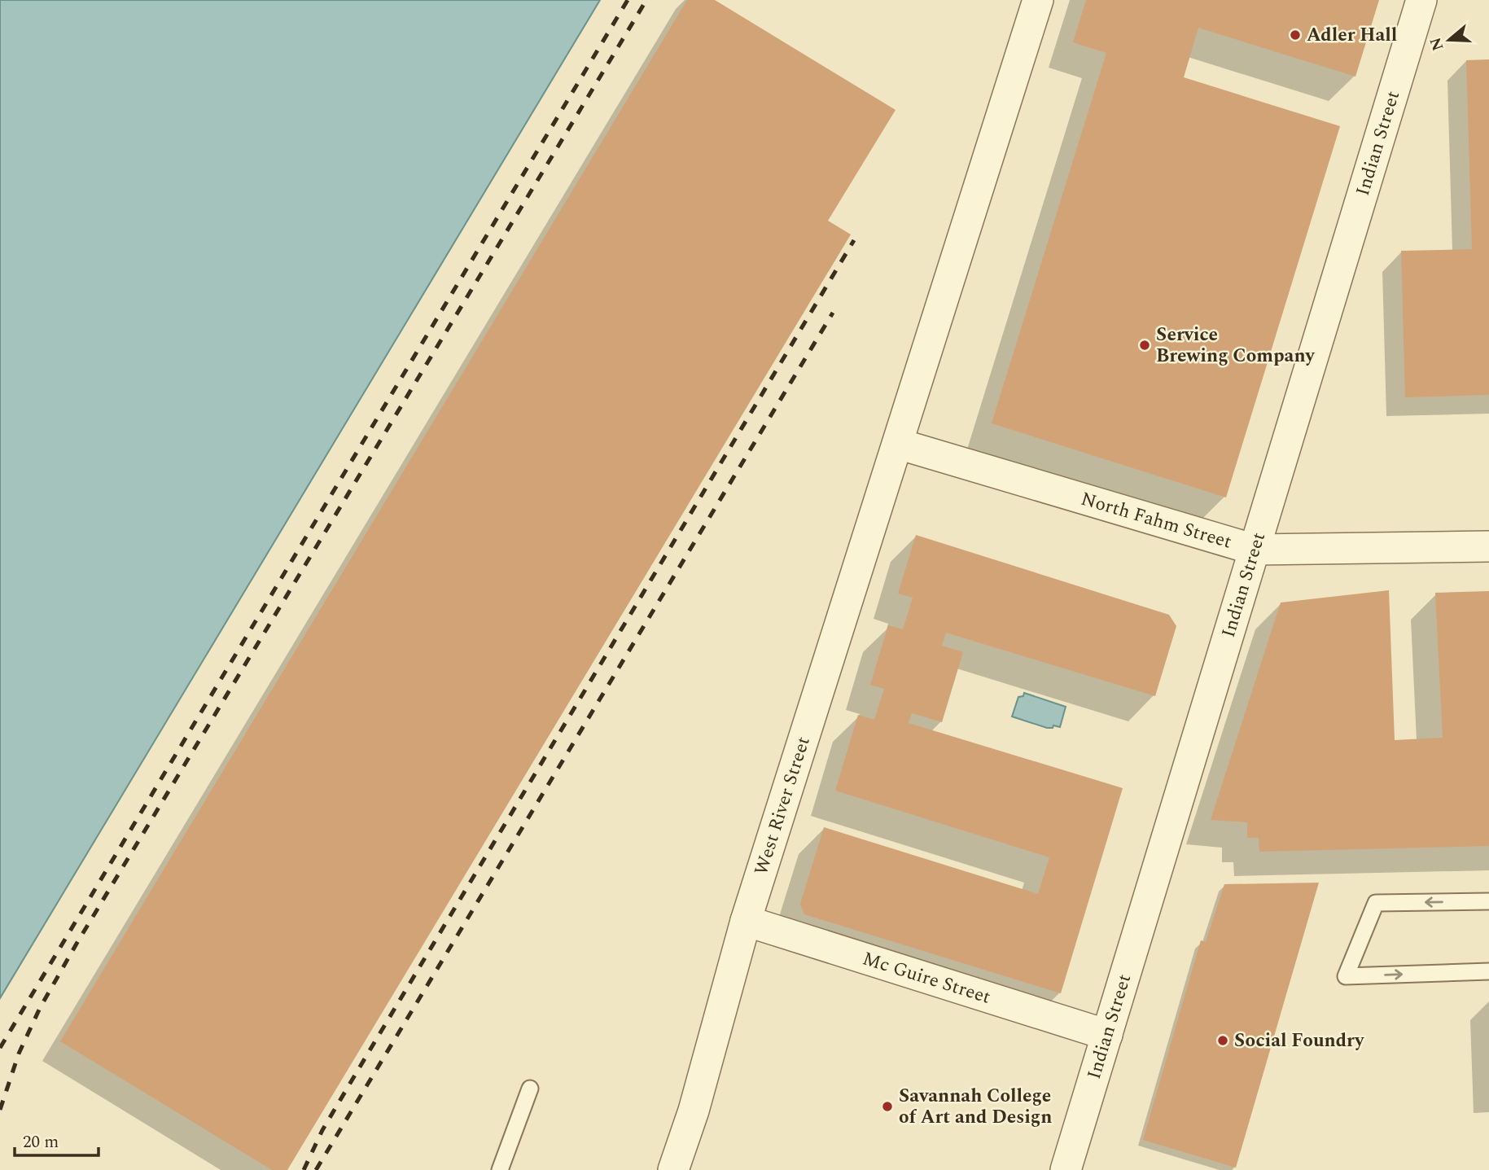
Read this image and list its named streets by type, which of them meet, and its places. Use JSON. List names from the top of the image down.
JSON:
{
  "streets": {
    "street": [
      "Indian Street",
      "North Fahm Street",
      "West River Street",
      "Mc Guire Street"
    ]
  },
  "crossings": [
    ["Indian Street", "North Fahm Street"],
    ["Indian Street", "Mc Guire Street"],
    ["North Fahm Street", "West River Street"],
    ["West River Street", "Mc Guire Street"]
  ],
  "places": [
    "Adler Hall",
    "Service Brewing Company",
    "Social Foundry",
    "Savannah College of Art and Design"
  ],
  "scale_bar": "20 m",
  "north": "left"
}
